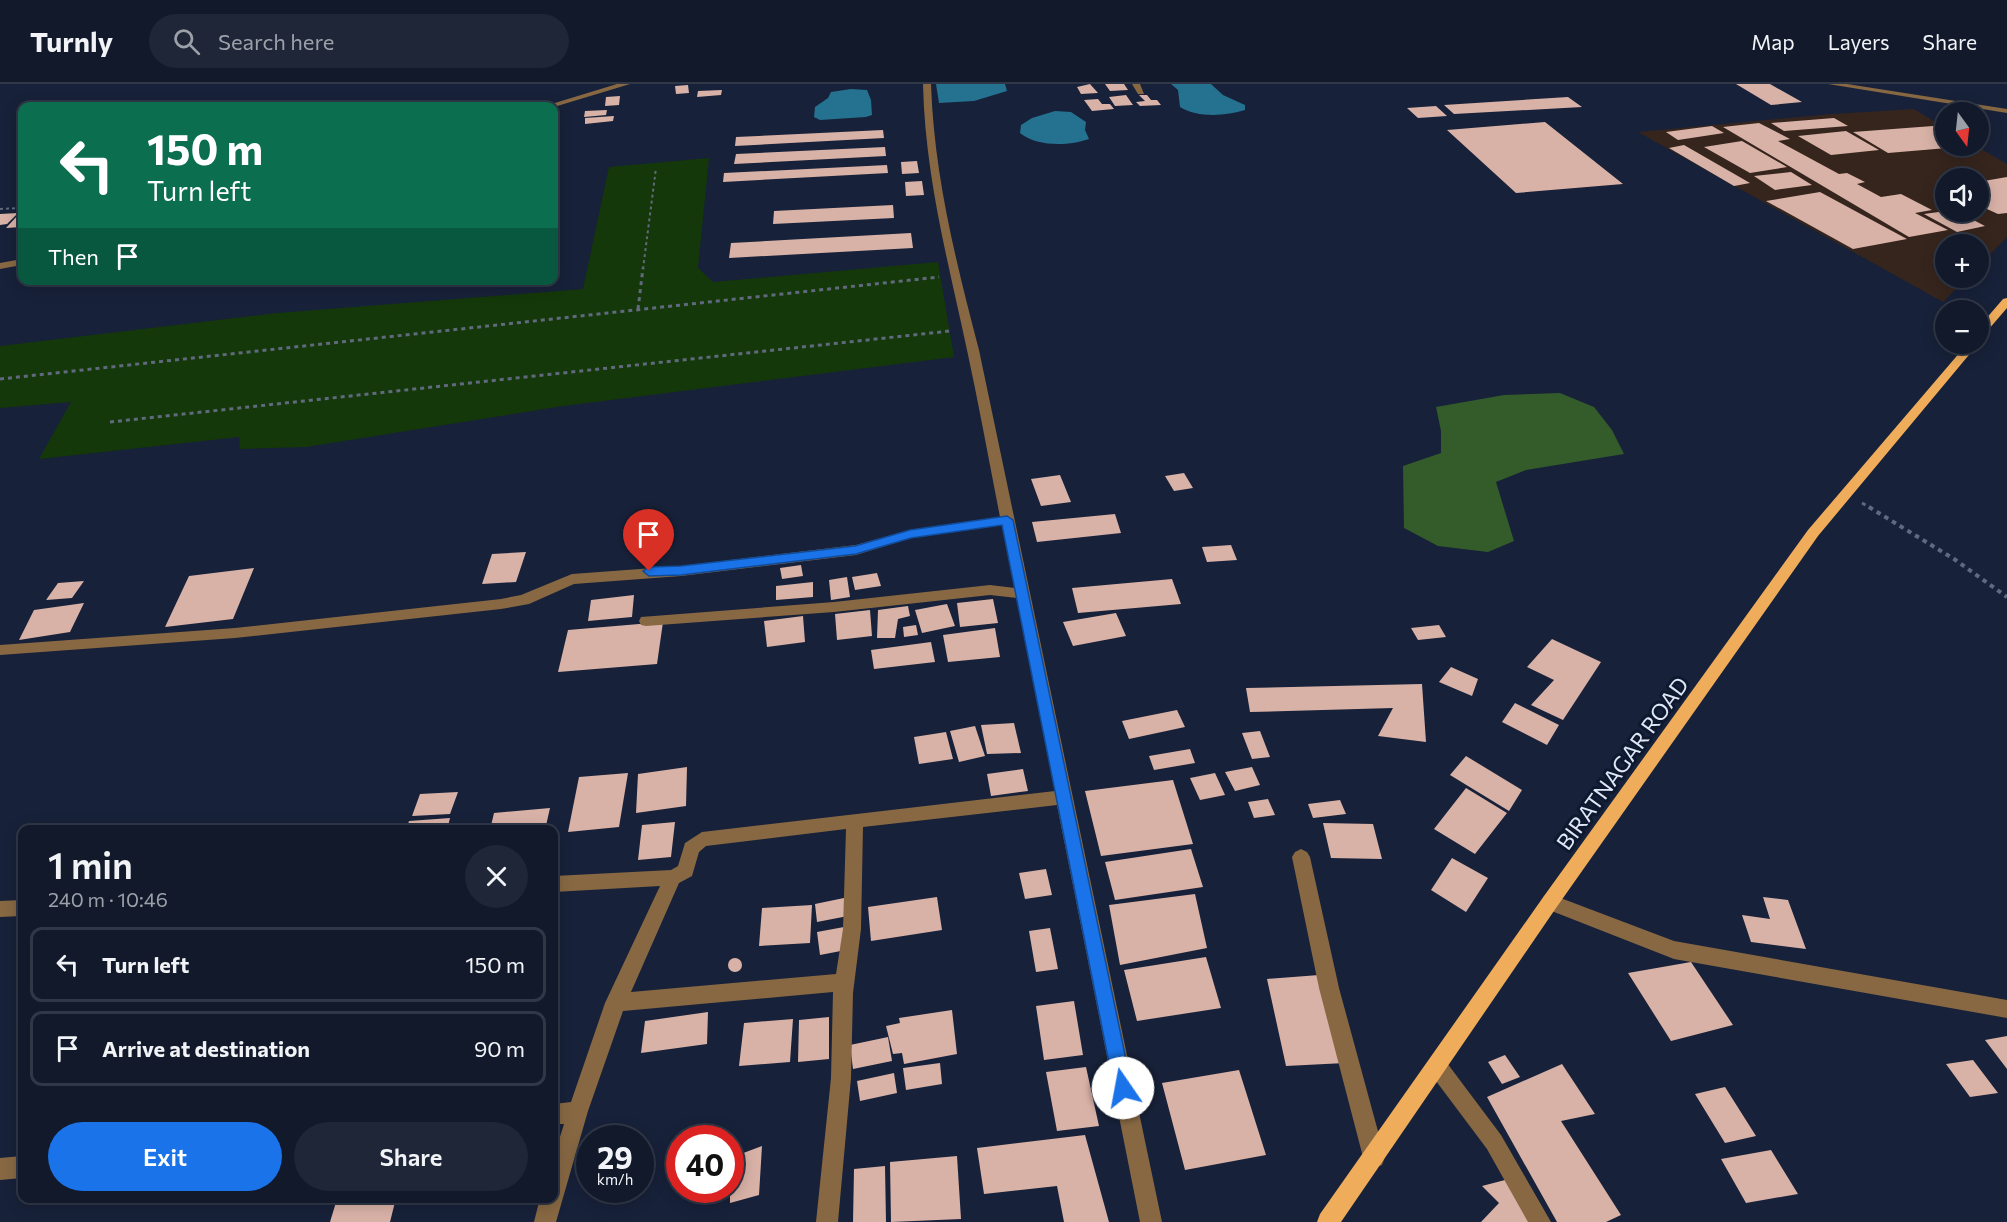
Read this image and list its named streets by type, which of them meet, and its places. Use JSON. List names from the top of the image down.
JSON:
{
  "streets": {
    "main road": ["BIRATNAGAR ROAD"]
  },
  "north": "bottom",
  "page": {
    "header": "Turnly",
    "search": "Search here",
    "nav": ["Map", "Layers", "Share"],
    "map_buttons": ["+", "−"],
    "turn": ["150 m", "Turn left"],
    "then": "Then",
    "heading": ["1 min", "240 m · 10:46"],
    "list": [
      {
        "name": "Turn left",
        "value": "150 m"
      },
      {
        "name": "Arrive at destination",
        "value": "90 m"
      }
    ],
    "buttons": ["Exit", "Share"],
    "speed": "29 km/h",
    "limit": "40"
  }
}
